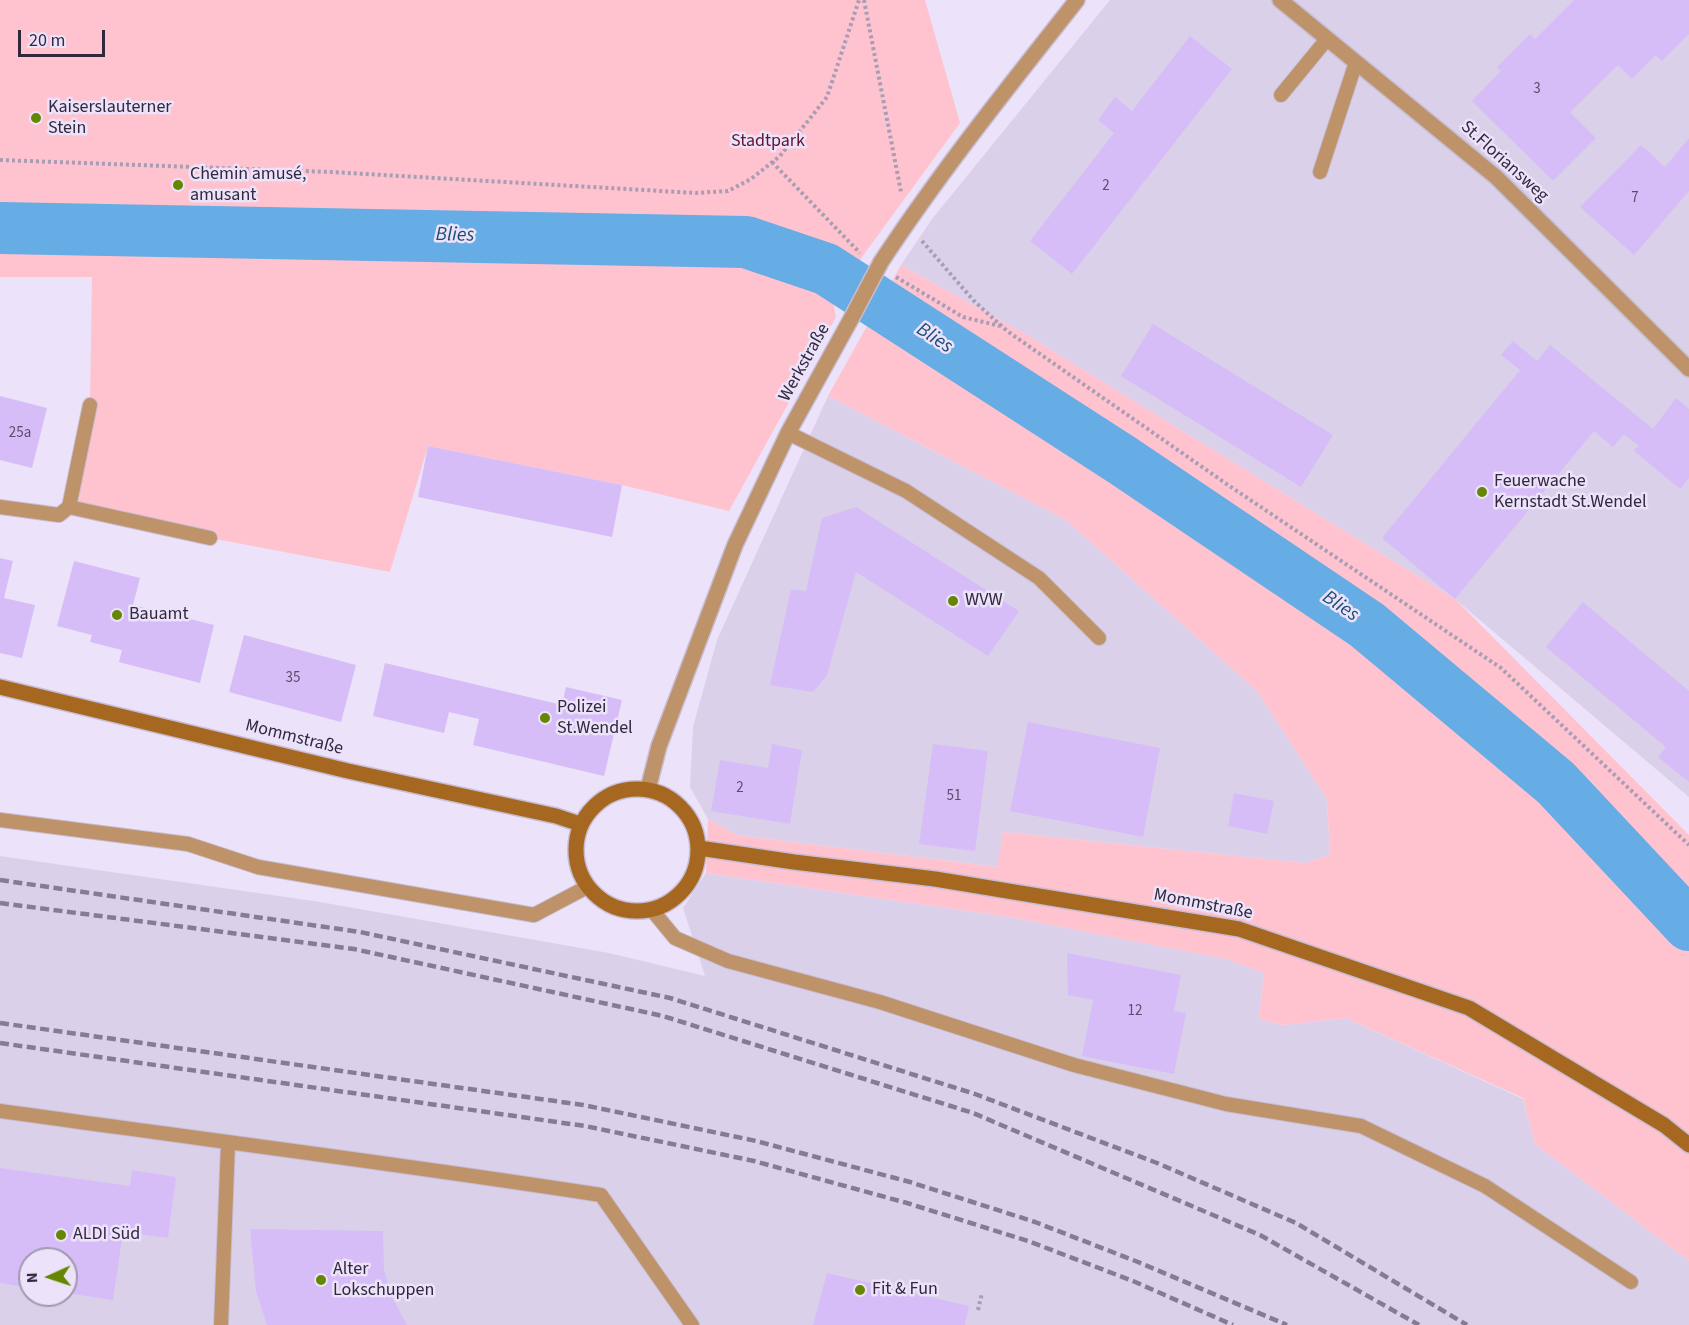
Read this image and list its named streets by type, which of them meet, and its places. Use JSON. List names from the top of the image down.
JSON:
{
  "streets": {
    "main road": ["Mommstraße"],
    "street": ["St.Floriansweg", "Werkstraße"]
  },
  "crossings": [
    ["Werkstraße", "Mommstraße"]
  ],
  "water": ["Blies"],
  "parks": ["Stadtpark"],
  "places": [
    "Kaiserslauterner Stein",
    "Chemin amusé, amusant",
    "Feuerwache Kernstadt St.Wendel",
    "WVW",
    "Bauamt",
    "Polizei St.Wendel",
    "ALDI Süd",
    "Alter Lokschuppen",
    "Fit & Fun"
  ],
  "house_numbers": [
    "3",
    "2",
    "7",
    "25a",
    "35",
    "2",
    "51",
    "12"
  ],
  "scale_bar": "20 m",
  "north": "left"
}
